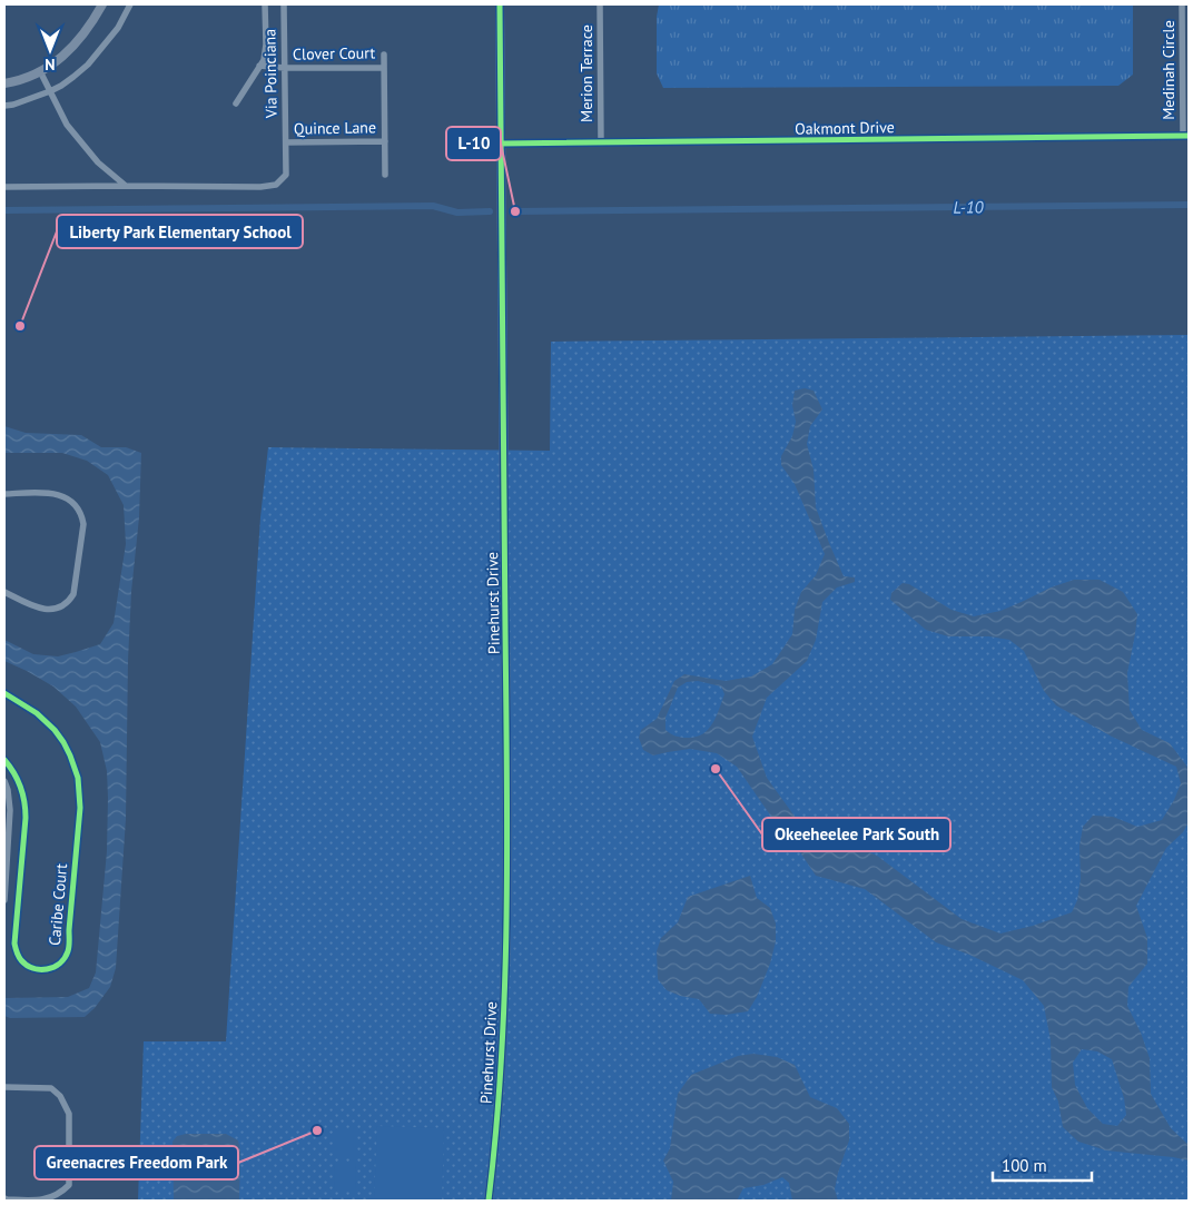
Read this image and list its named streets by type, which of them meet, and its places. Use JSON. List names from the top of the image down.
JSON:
{
  "streets": {
    "street": [
      "Clover Court",
      "Medinah Circle",
      "Via Poinciana",
      "Merion Terrace",
      "Quince Lane",
      "Oakmont Drive",
      "Pinehurst Drive",
      "Caribe Court"
    ]
  },
  "crossings": [
    ["Clover Court", "Via Poinciana"],
    ["Medinah Circle", "Oakmont Drive"],
    ["Via Poinciana", "Quince Lane"],
    ["Merion Terrace", "Oakmont Drive"],
    ["Oakmont Drive", "Pinehurst Drive"]
  ],
  "water": ["L-10"],
  "places": [
    "L-10",
    "Liberty Park Elementary School",
    "Okeeheelee Park South",
    "Greenacres Freedom Park"
  ],
  "scale_bar": "100 m",
  "north": "bottom"
}
